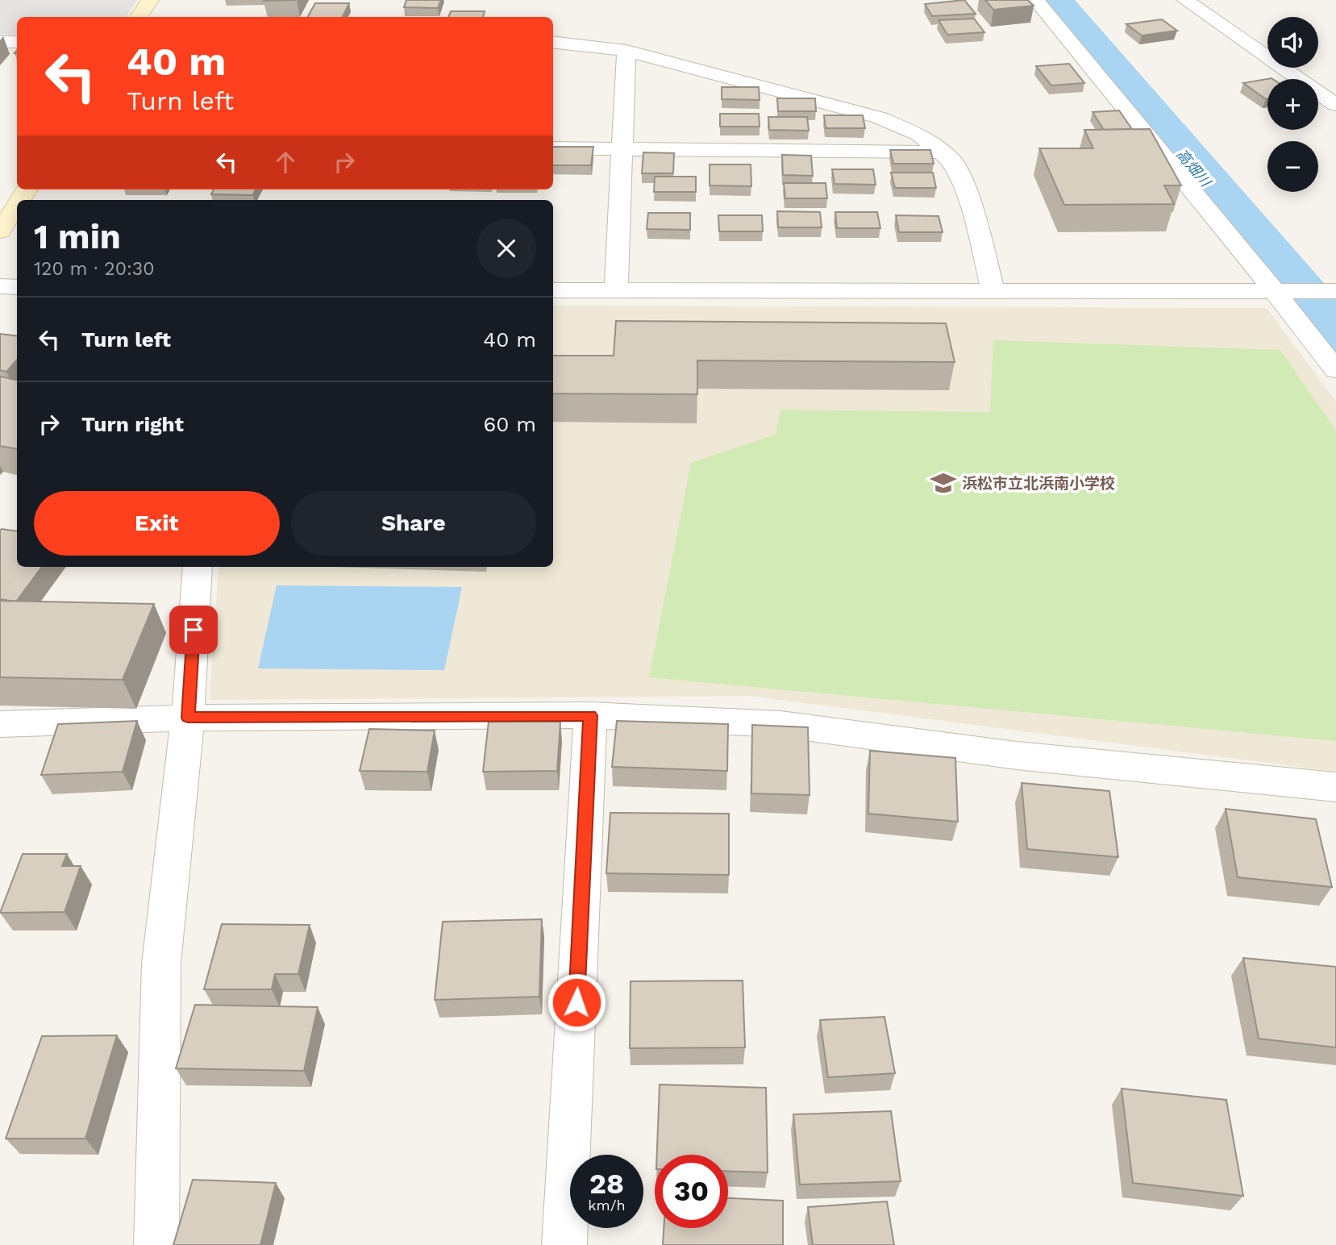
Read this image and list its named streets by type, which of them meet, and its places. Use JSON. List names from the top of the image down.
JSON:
{
  "water": ["高畑川"],
  "places": {
    "school or university": ["浜松市立北浜南小学校"]
  },
  "page": {
    "map_buttons": ["+", "−"],
    "turn": ["40 m", "Turn left"],
    "heading": ["1 min", "120 m · 20:30"],
    "list": [
      {
        "name": "Turn left",
        "value": "40 m"
      },
      {
        "name": "Turn right",
        "value": "60 m"
      }
    ],
    "buttons": ["Exit", "Share"],
    "speed": "28 km/h",
    "limit": "30"
  }
}
